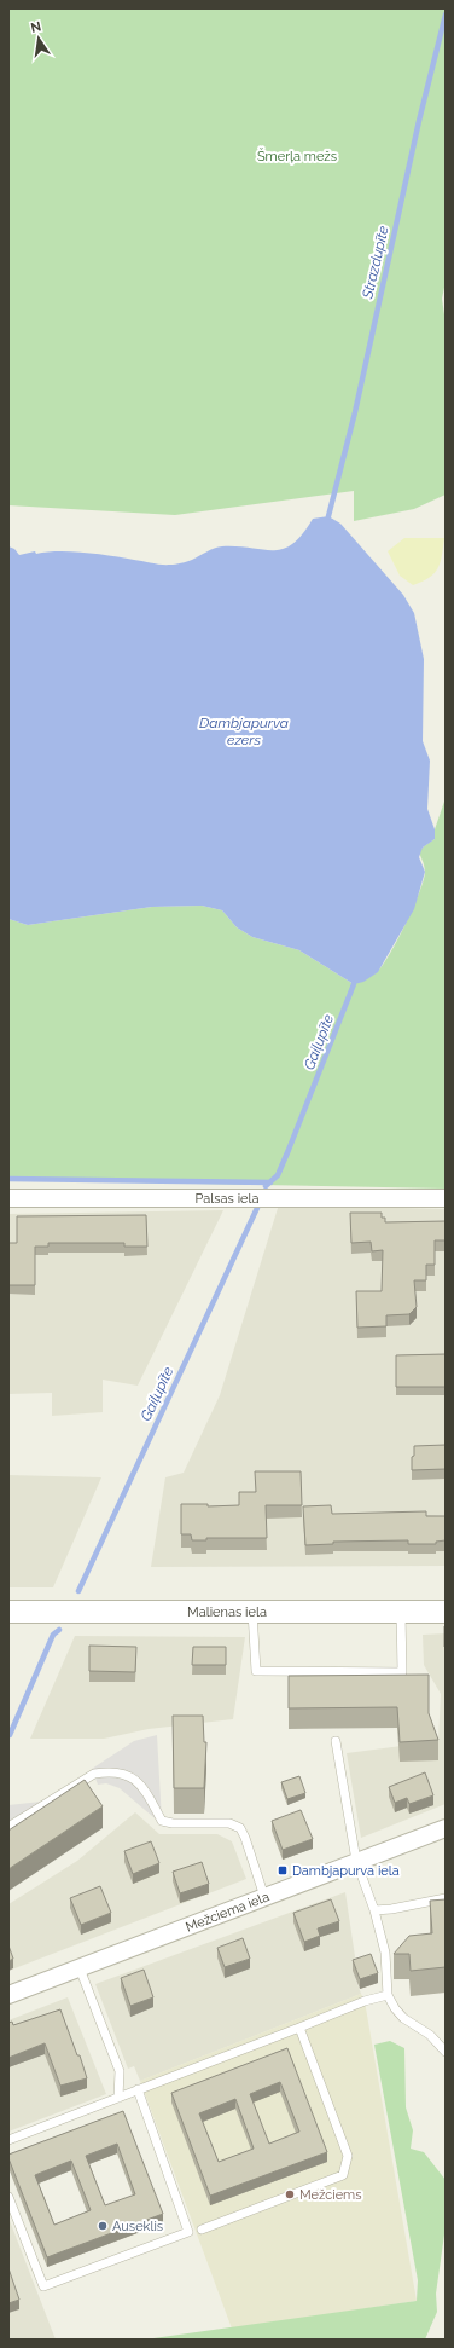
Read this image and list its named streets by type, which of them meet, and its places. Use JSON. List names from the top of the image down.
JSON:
{
  "streets": {
    "street": ["Palsas iela", "Malienas iela", "Mežciema iela"]
  },
  "water": ["Strazdupīte", "Dambjapurva ezers", "Gaiļupīte"],
  "parks": ["Šmerļa mežs"],
  "places": {
    "transit": ["Dambjapurva iela"],
    "other": ["Mežciems", "Auseklis"]
  },
  "north": "top"
}
